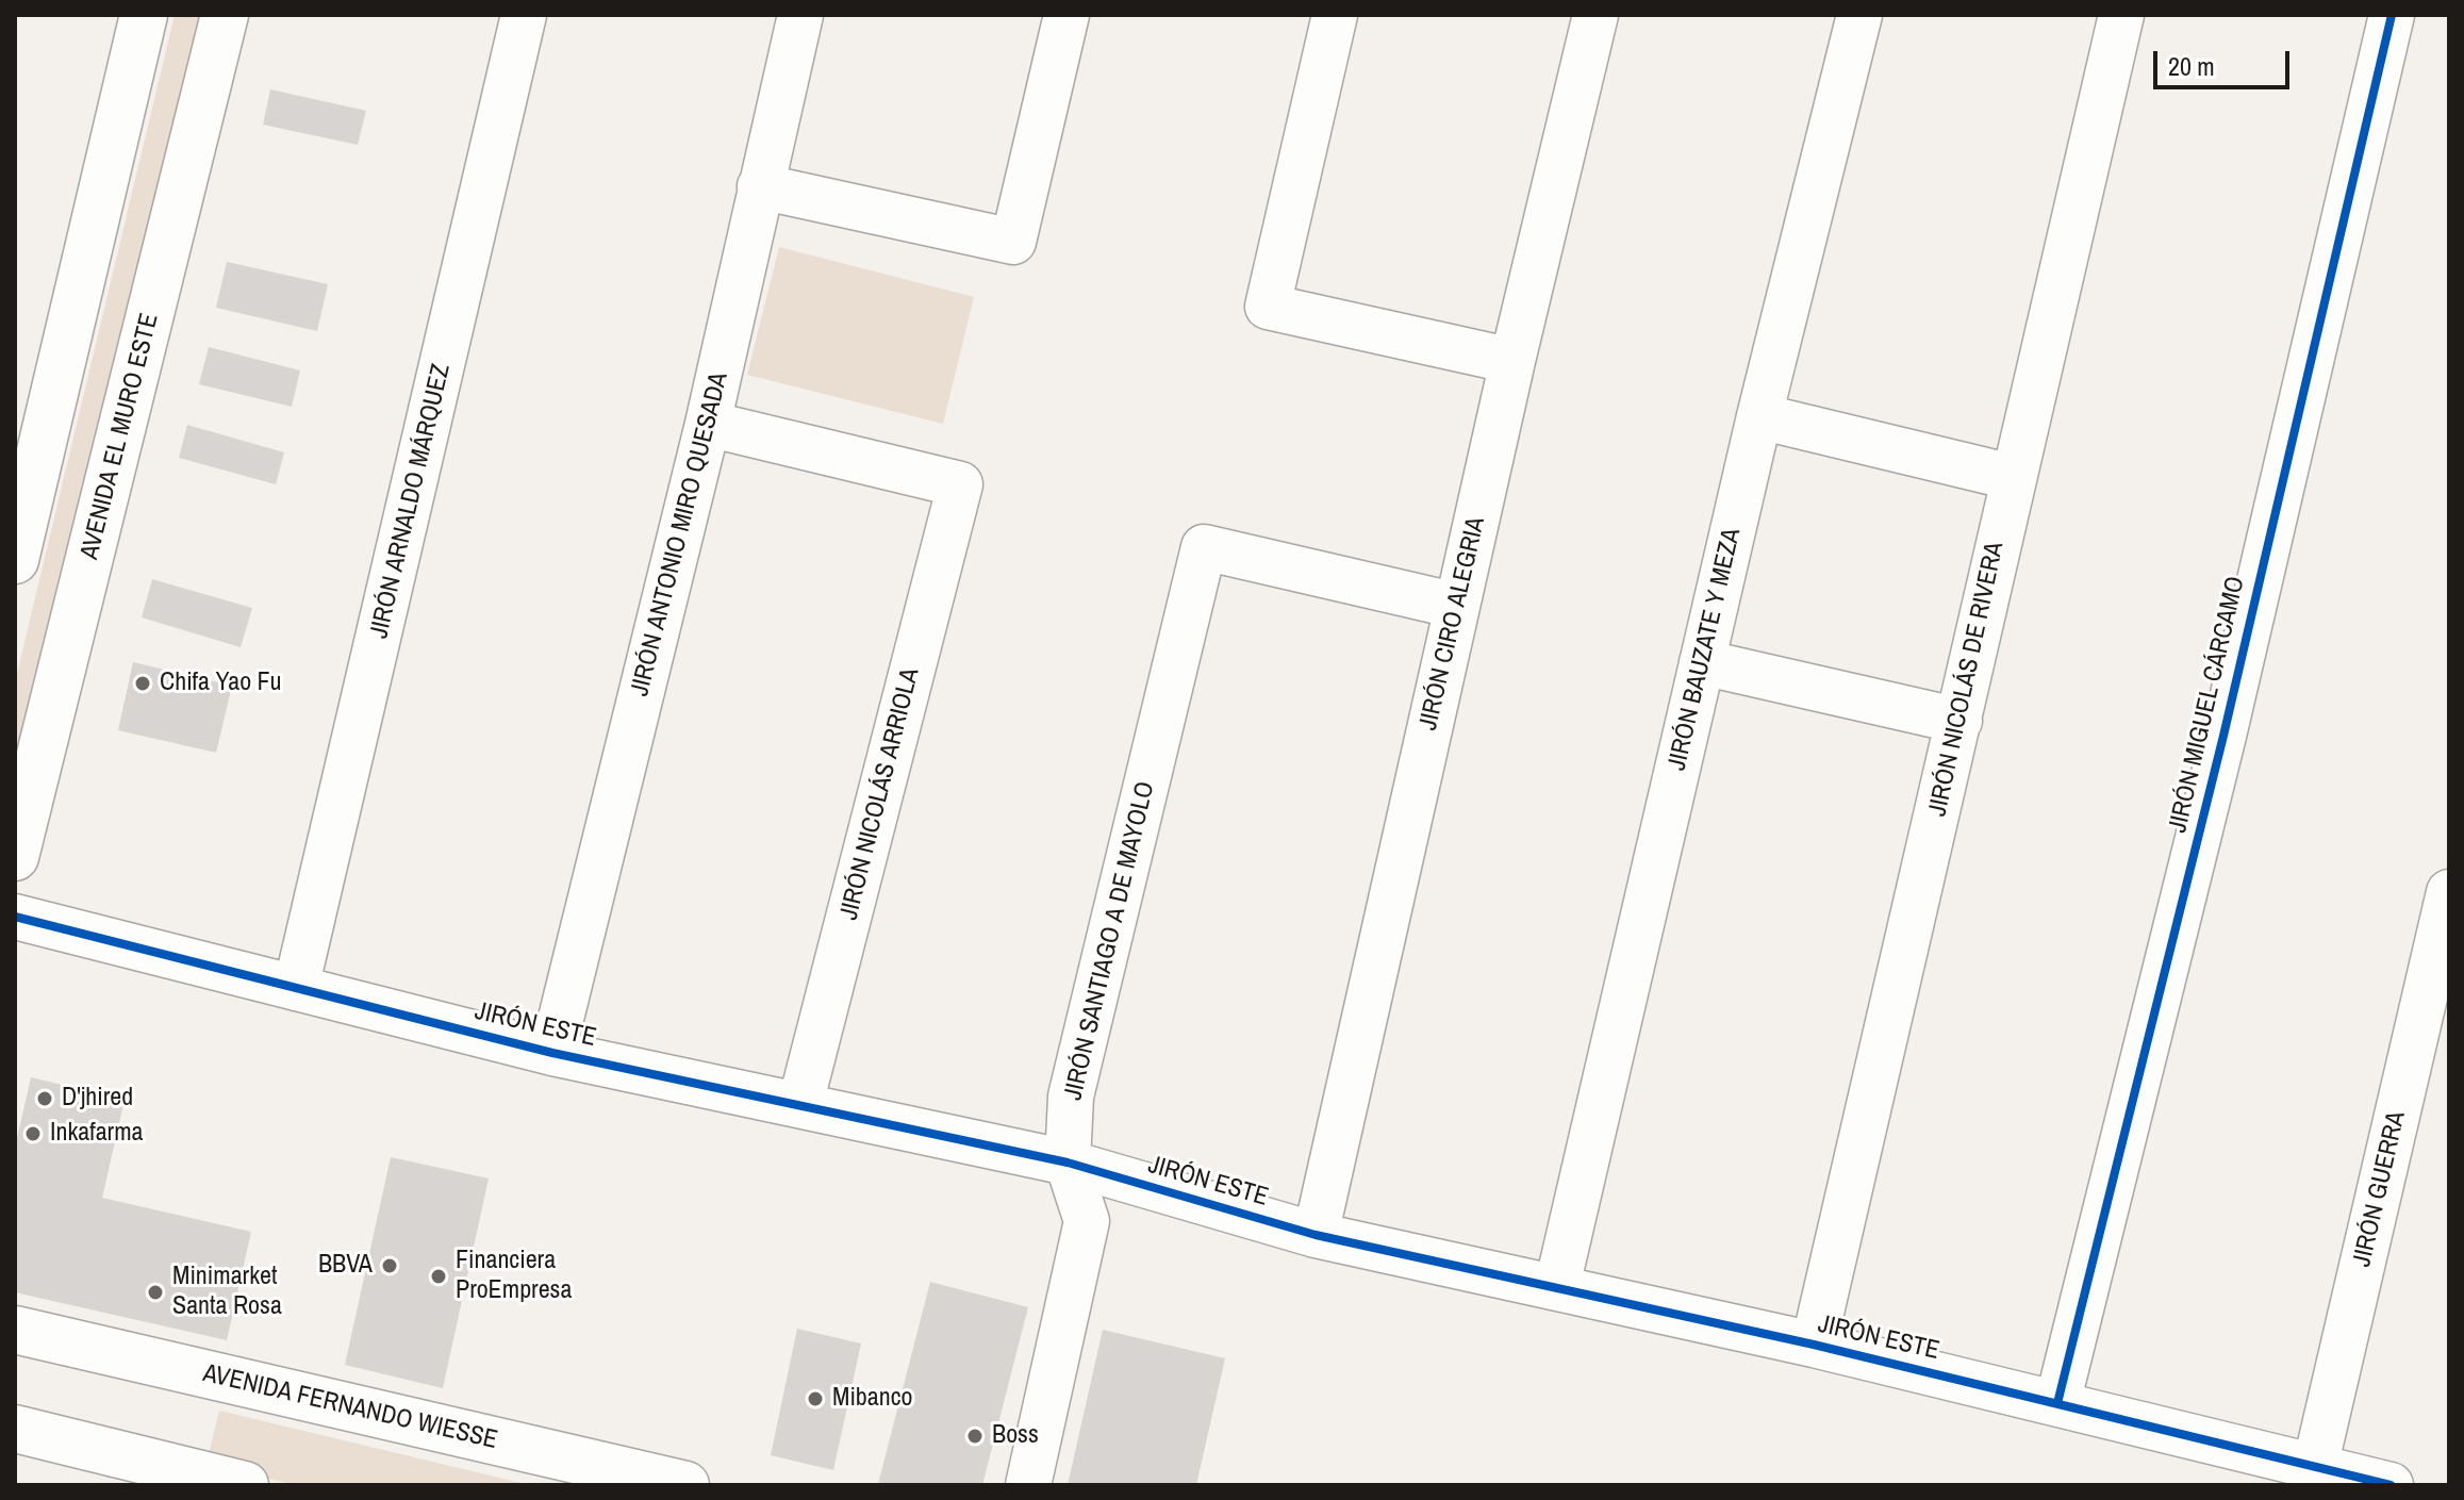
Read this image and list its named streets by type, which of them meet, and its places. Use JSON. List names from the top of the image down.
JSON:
{
  "streets": {
    "main road": ["AVENIDA EL MURO ESTE", "AVENIDA FERNANDO WIESSE"],
    "street": [
      "JIRÓN ARNALDO MÁRQUEZ",
      "JIRÓN ANTONIO MIRO QUESADA",
      "JIRÓN CIRO ALEGRIA",
      "JIRÓN BAUZATE Y MEZA",
      "JIRÓN NICOLÁS DE RIVERA",
      "JIRÓN MIGUEL CÁRCAMO",
      "JIRÓN NICOLÁS ARRIOLA",
      "JIRÓN SANTIAGO A DE MAYOLO",
      "JIRÓN ESTE",
      "JIRÓN GUERRA"
    ]
  },
  "crossings": [
    ["JIRÓN ARNALDO MÁRQUEZ", "JIRÓN ESTE"],
    ["JIRÓN ANTONIO MIRO QUESADA", "JIRÓN NICOLÁS ARRIOLA"],
    ["JIRÓN ANTONIO MIRO QUESADA", "JIRÓN ESTE"],
    ["JIRÓN CIRO ALEGRIA", "JIRÓN SANTIAGO A DE MAYOLO"],
    ["JIRÓN CIRO ALEGRIA", "JIRÓN ESTE"],
    ["JIRÓN BAUZATE Y MEZA", "JIRÓN ESTE"],
    ["JIRÓN NICOLÁS DE RIVERA", "JIRÓN ESTE"],
    ["JIRÓN MIGUEL CÁRCAMO", "JIRÓN ESTE"],
    ["JIRÓN NICOLÁS ARRIOLA", "JIRÓN ESTE"],
    ["JIRÓN SANTIAGO A DE MAYOLO", "JIRÓN ESTE"],
    ["JIRÓN ESTE", "JIRÓN GUERRA"]
  ],
  "places": [
    "Chifa Yao Fu",
    "D'jhired",
    "Inkafarma",
    "BBVA",
    "Financiera ProEmpresa",
    "Minimarket Santa Rosa",
    "Mibanco",
    "Boss"
  ],
  "scale_bar": "20 m"
}
